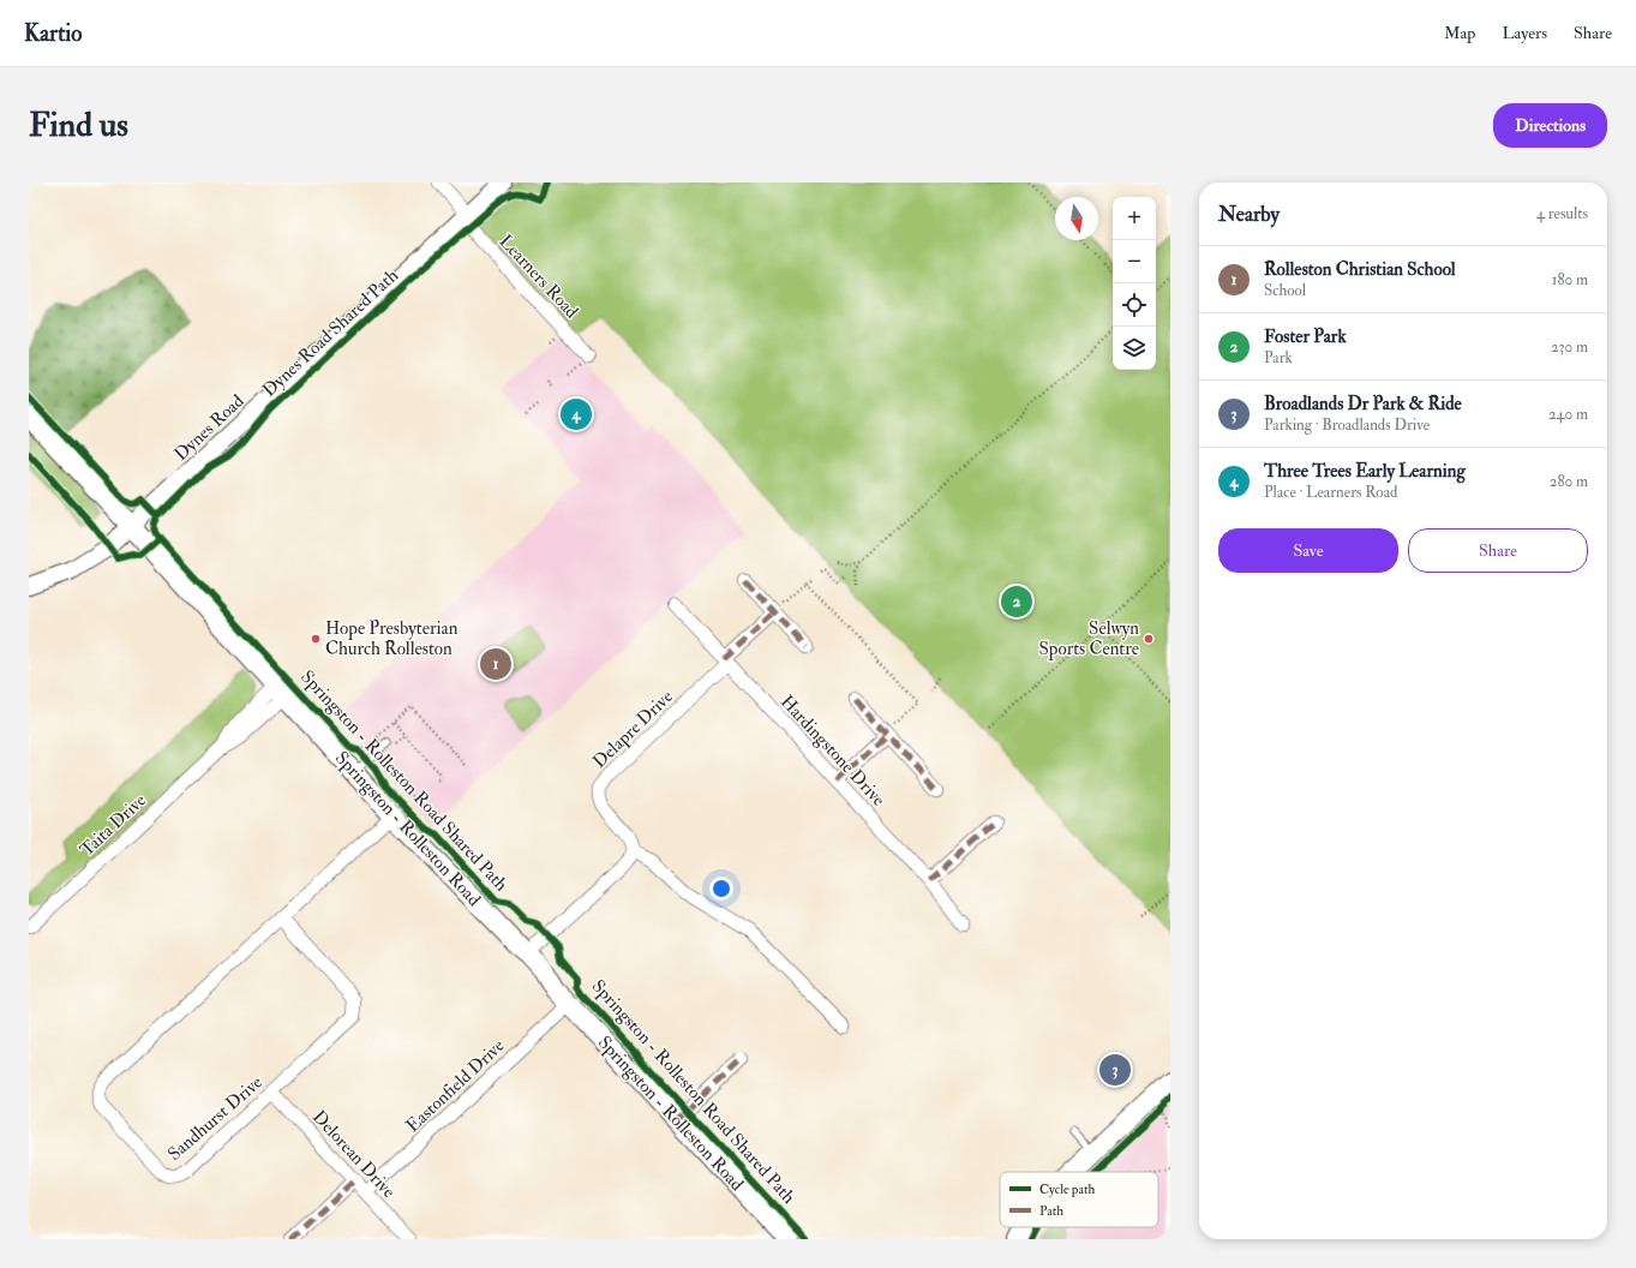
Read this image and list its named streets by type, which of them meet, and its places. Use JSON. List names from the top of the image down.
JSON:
{
  "streets": {
    "main road": ["Springston - Rolleston Road"],
    "street": [
      "Learners Road",
      "Dynes Road",
      "Delapre Drive",
      "Hardingstone Drive",
      "Taita Drive",
      "Eastonfield Drive",
      "Sandhurst Drive",
      "Delorean Drive"
    ],
    "path": ["Springston - Rolleston Road Shared Path"],
    "cycle path": ["Dynes Road Shared Path"]
  },
  "crossings": [
    ["Learners Road", "Dynes Road"],
    ["Dynes Road", "Springston - Rolleston Road"],
    ["Delapre Drive", "Hardingstone Drive"],
    ["Springston - Rolleston Road Shared Path", "Springston - Rolleston Road"],
    ["Taita Drive", "Springston - Rolleston Road"],
    ["Springston - Rolleston Road", "Eastonfield Drive"],
    ["Springston - Rolleston Road", "Sandhurst Drive"],
    ["Eastonfield Drive", "Delorean Drive"],
    ["Sandhurst Drive", "Delorean Drive"]
  ],
  "places": ["Hope Presbyterian Church Rolleston", "Selwyn Sports Centre"],
  "legend": ["Cycle path", "Path"],
  "north": "bottom",
  "page": {
    "header": "Kartio",
    "nav": ["Map", "Layers", "Share"],
    "buttons": [
      "Directions",
      ["Save", "Share"]
    ],
    "title": "Find us",
    "heading": ["Nearby", "4 results"],
    "map_buttons": ["+", "−"],
    "list": [
      {
        "mark": "1",
        "name": "Rolleston Christian School",
        "note": "School",
        "value": "180 m"
      },
      {
        "mark": "2",
        "name": "Foster Park",
        "note": "Park",
        "value": "230 m"
      },
      {
        "mark": "3",
        "name": "Broadlands Dr Park & Ride",
        "note": "Parking · Broadlands Drive",
        "value": "240 m"
      },
      {
        "mark": "4",
        "name": "Three Trees Early Learning",
        "note": "Place · Learners Road",
        "value": "280 m"
      }
    ],
    "pins": [
      "4",
      "2",
      "1",
      "3"
    ]
  }
}
